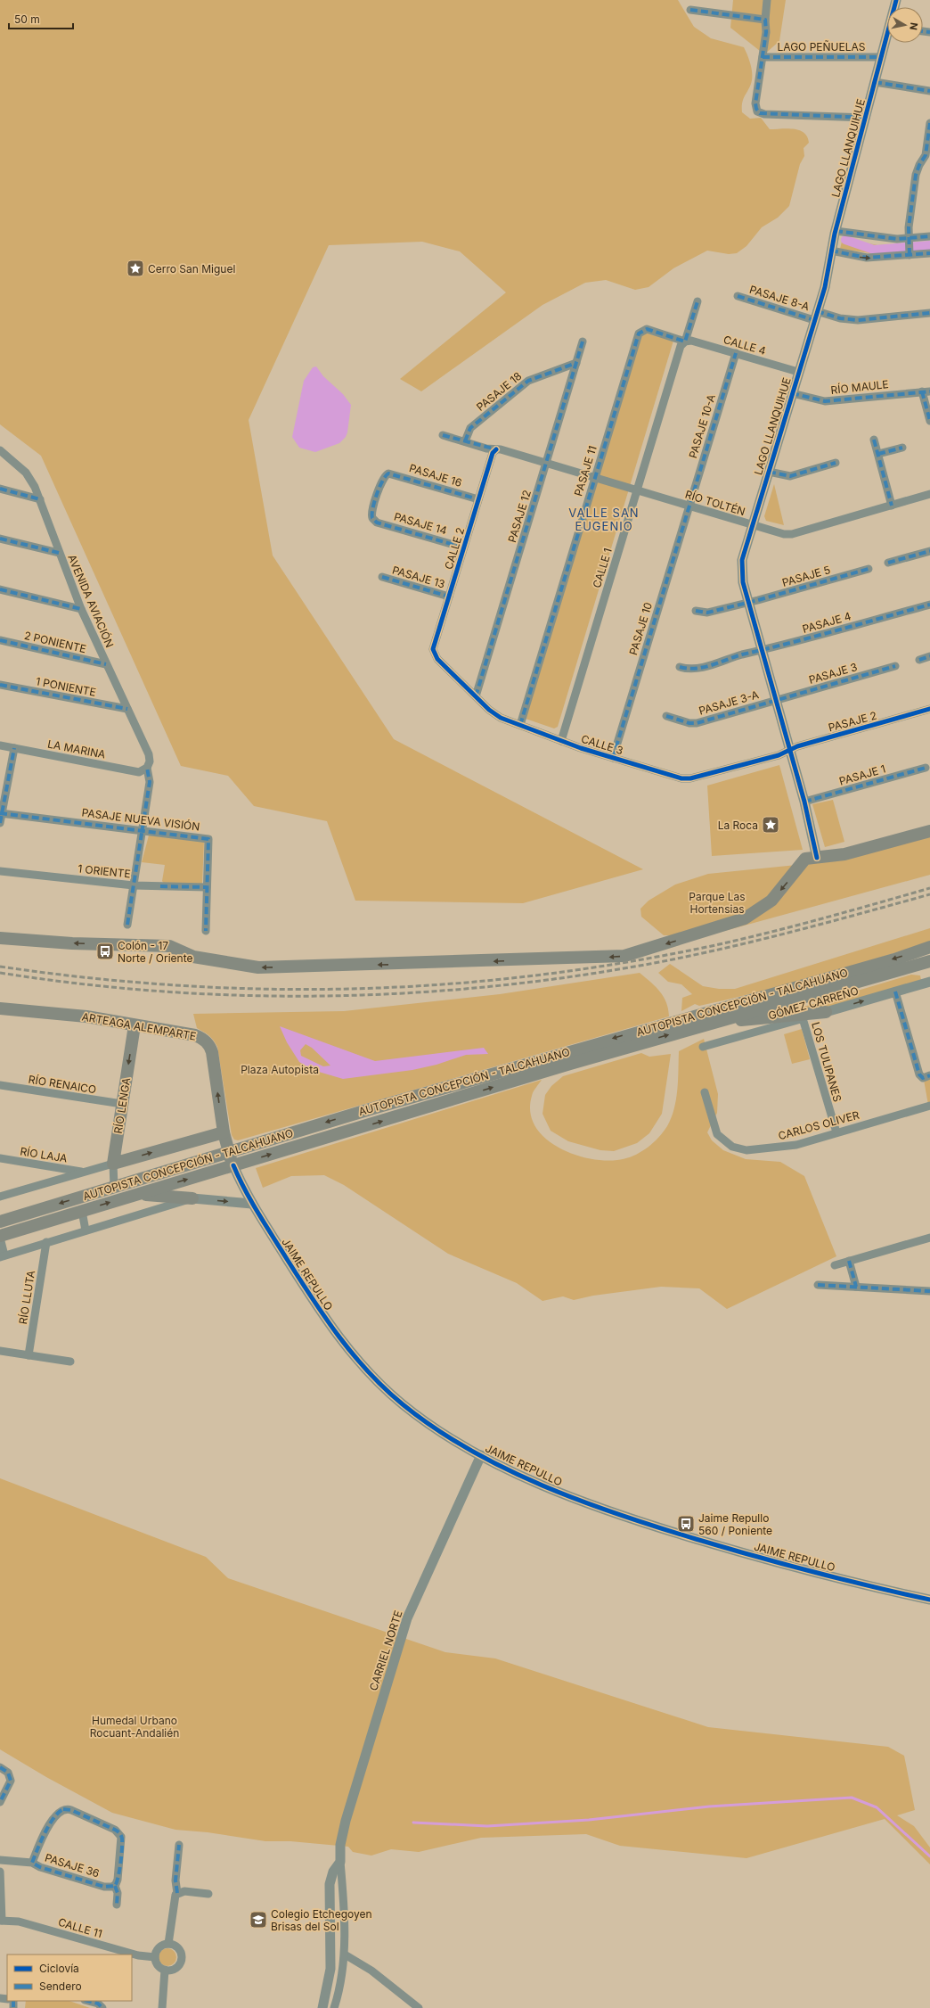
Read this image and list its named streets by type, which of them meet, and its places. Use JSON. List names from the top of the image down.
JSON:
{
  "streets": {
    "main road": [
      "AUTOPISTA CONCEPCIÓN - TALCAHUANO",
      "ARTEAGA ALEMPARTE",
      "RÍO LENGA",
      "JAIME REPULLO"
    ],
    "street": [
      "LAGO PEÑUELAS",
      "LAGO LLANQUIHUE",
      "PASAJE 8-A",
      "CALLE 4",
      "RÍO MAULE",
      "PASAJE 18",
      "PASAJE 10-A",
      "PASAJE 11",
      "PASAJE 16",
      "RÍO TOLTÉN",
      "PASAJE 12",
      "PASAJE 14",
      "CALLE 2",
      "CALLE 1",
      "PASAJE 5",
      "PASAJE 13",
      "AVENIDA AVIACIÓN",
      "PASAJE 4",
      "PASAJE 10",
      "2 PONIENTE",
      "PASAJE 3",
      "1 PONIENTE",
      "PASAJE 3-A",
      "PASAJE 2",
      "CALLE 3",
      "LA MARINA",
      "PASAJE 1",
      "PASAJE NUEVA VISIÓN",
      "1 ORIENTE",
      "GÓMEZ CARREÑO",
      "LOS TULIPANES",
      "RÍO RENAICO",
      "CARLOS OLIVER",
      "RÍO LAJA",
      "RÍO LLUTA",
      "CARRIEL NORTE",
      "PASAJE 36",
      "CALLE 11"
    ]
  },
  "crossings": [
    ["LAGO PEÑUELAS", "LAGO LLANQUIHUE"],
    ["LAGO LLANQUIHUE", "PASAJE 8-A"],
    ["LAGO LLANQUIHUE", "CALLE 4"],
    ["LAGO LLANQUIHUE", "RÍO MAULE"],
    ["LAGO LLANQUIHUE", "RÍO TOLTÉN"],
    ["LAGO LLANQUIHUE", "PASAJE 5"],
    ["LAGO LLANQUIHUE", "PASAJE 4"],
    ["LAGO LLANQUIHUE", "PASAJE 3"],
    ["LAGO LLANQUIHUE", "PASAJE 3-A"],
    ["LAGO LLANQUIHUE", "PASAJE 2"],
    ["LAGO LLANQUIHUE", "CALLE 3"],
    ["LAGO LLANQUIHUE", "PASAJE 1"],
    ["CALLE 4", "PASAJE 10-A"],
    ["CALLE 4", "PASAJE 11"],
    ["CALLE 4", "CALLE 1"],
    ["PASAJE 18", "RÍO TOLTÉN"],
    ["PASAJE 18", "PASAJE 12"],
    ["PASAJE 10-A", "RÍO TOLTÉN"],
    ["PASAJE 10-A", "PASAJE 10"],
    ["PASAJE 11", "RÍO TOLTÉN"],
    ["PASAJE 11", "CALLE 1"],
    ["PASAJE 11", "CALLE 3"],
    ["PASAJE 16", "PASAJE 14"],
    ["PASAJE 16", "CALLE 2"],
    ["RÍO TOLTÉN", "PASAJE 12"],
    ["RÍO TOLTÉN", "CALLE 2"],
    ["RÍO TOLTÉN", "CALLE 1"],
    ["RÍO TOLTÉN", "PASAJE 10"],
    ["PASAJE 12", "CALLE 3"],
    ["PASAJE 14", "CALLE 2"],
    ["CALLE 2", "PASAJE 13"],
    ["CALLE 2", "CALLE 3"],
    ["CALLE 1", "CALLE 3"],
    ["AVENIDA AVIACIÓN", "2 PONIENTE"],
    ["AVENIDA AVIACIÓN", "1 PONIENTE"],
    ["AVENIDA AVIACIÓN", "LA MARINA"],
    ["AVENIDA AVIACIÓN", "PASAJE NUEVA VISIÓN"],
    ["AVENIDA AVIACIÓN", "1 ORIENTE"],
    ["PASAJE 10", "CALLE 3"],
    ["PASAJE 3", "PASAJE 3-A"],
    ["PASAJE 2", "CALLE 3"],
    ["PASAJE NUEVA VISIÓN", "1 ORIENTE"],
    ["AUTOPISTA CONCEPCIÓN - TALCAHUANO", "ARTEAGA ALEMPARTE"],
    ["AUTOPISTA CONCEPCIÓN - TALCAHUANO", "RÍO LENGA"],
    ["AUTOPISTA CONCEPCIÓN - TALCAHUANO", "JAIME REPULLO"],
    ["GÓMEZ CARREÑO", "LOS TULIPANES"],
    ["ARTEAGA ALEMPARTE", "RÍO LENGA"],
    ["ARTEAGA ALEMPARTE", "JAIME REPULLO"],
    ["LOS TULIPANES", "CARLOS OLIVER"],
    ["RÍO RENAICO", "RÍO LENGA"],
    ["JAIME REPULLO", "CARRIEL NORTE"]
  ],
  "one_way": ["ARTEAGA ALEMPARTE", "RÍO LENGA"],
  "districts": ["VALLE SAN EUGENIO"],
  "parks": ["Parque Las Hortensias", "Plaza Autopista", "Humedal Urbano Rocuant-Andalién"],
  "places": {
    "place": ["Cerro San Miguel", "La Roca"],
    "bus stop": ["Colón - 17 Norte / Oriente", "Jaime Repullo 560 / Poniente"],
    "school or university": ["Colegio Etchegoyen Brisas del Sol"]
  },
  "legend": ["Ciclovía", "Sendero"],
  "scale_bar": "50 m",
  "north": "right"
}
